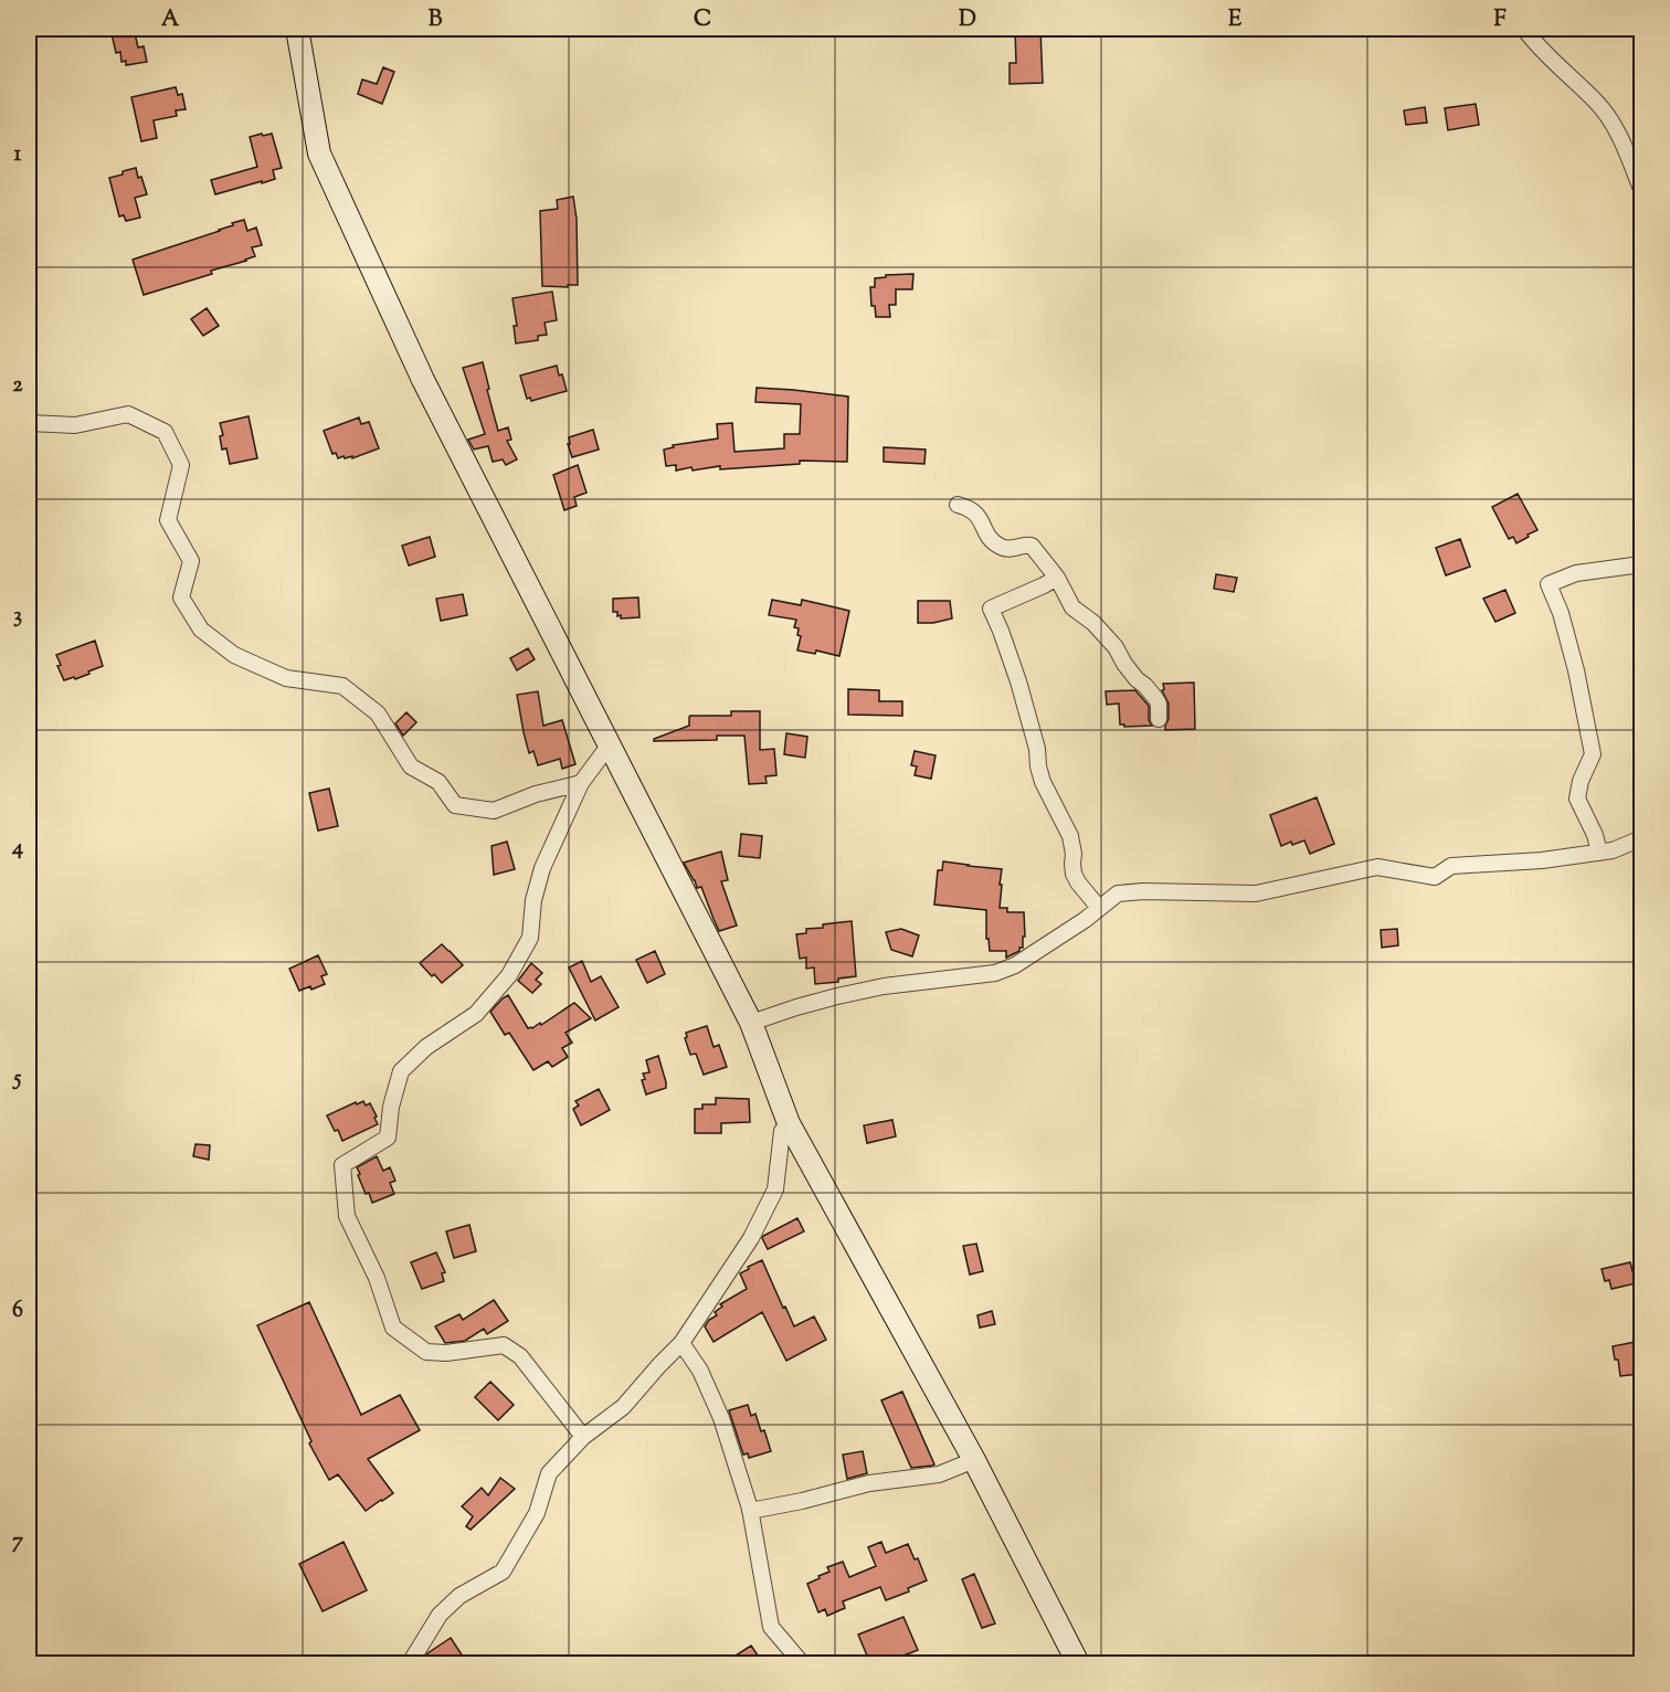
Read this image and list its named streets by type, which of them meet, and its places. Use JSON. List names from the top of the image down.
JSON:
{
  "grid": {
    "columns": [
      "A",
      "B",
      "C",
      "D",
      "E",
      "F"
    ],
    "rows": [
      "1",
      "2",
      "3",
      "4",
      "5",
      "6",
      "7"
    ]
  }
}
